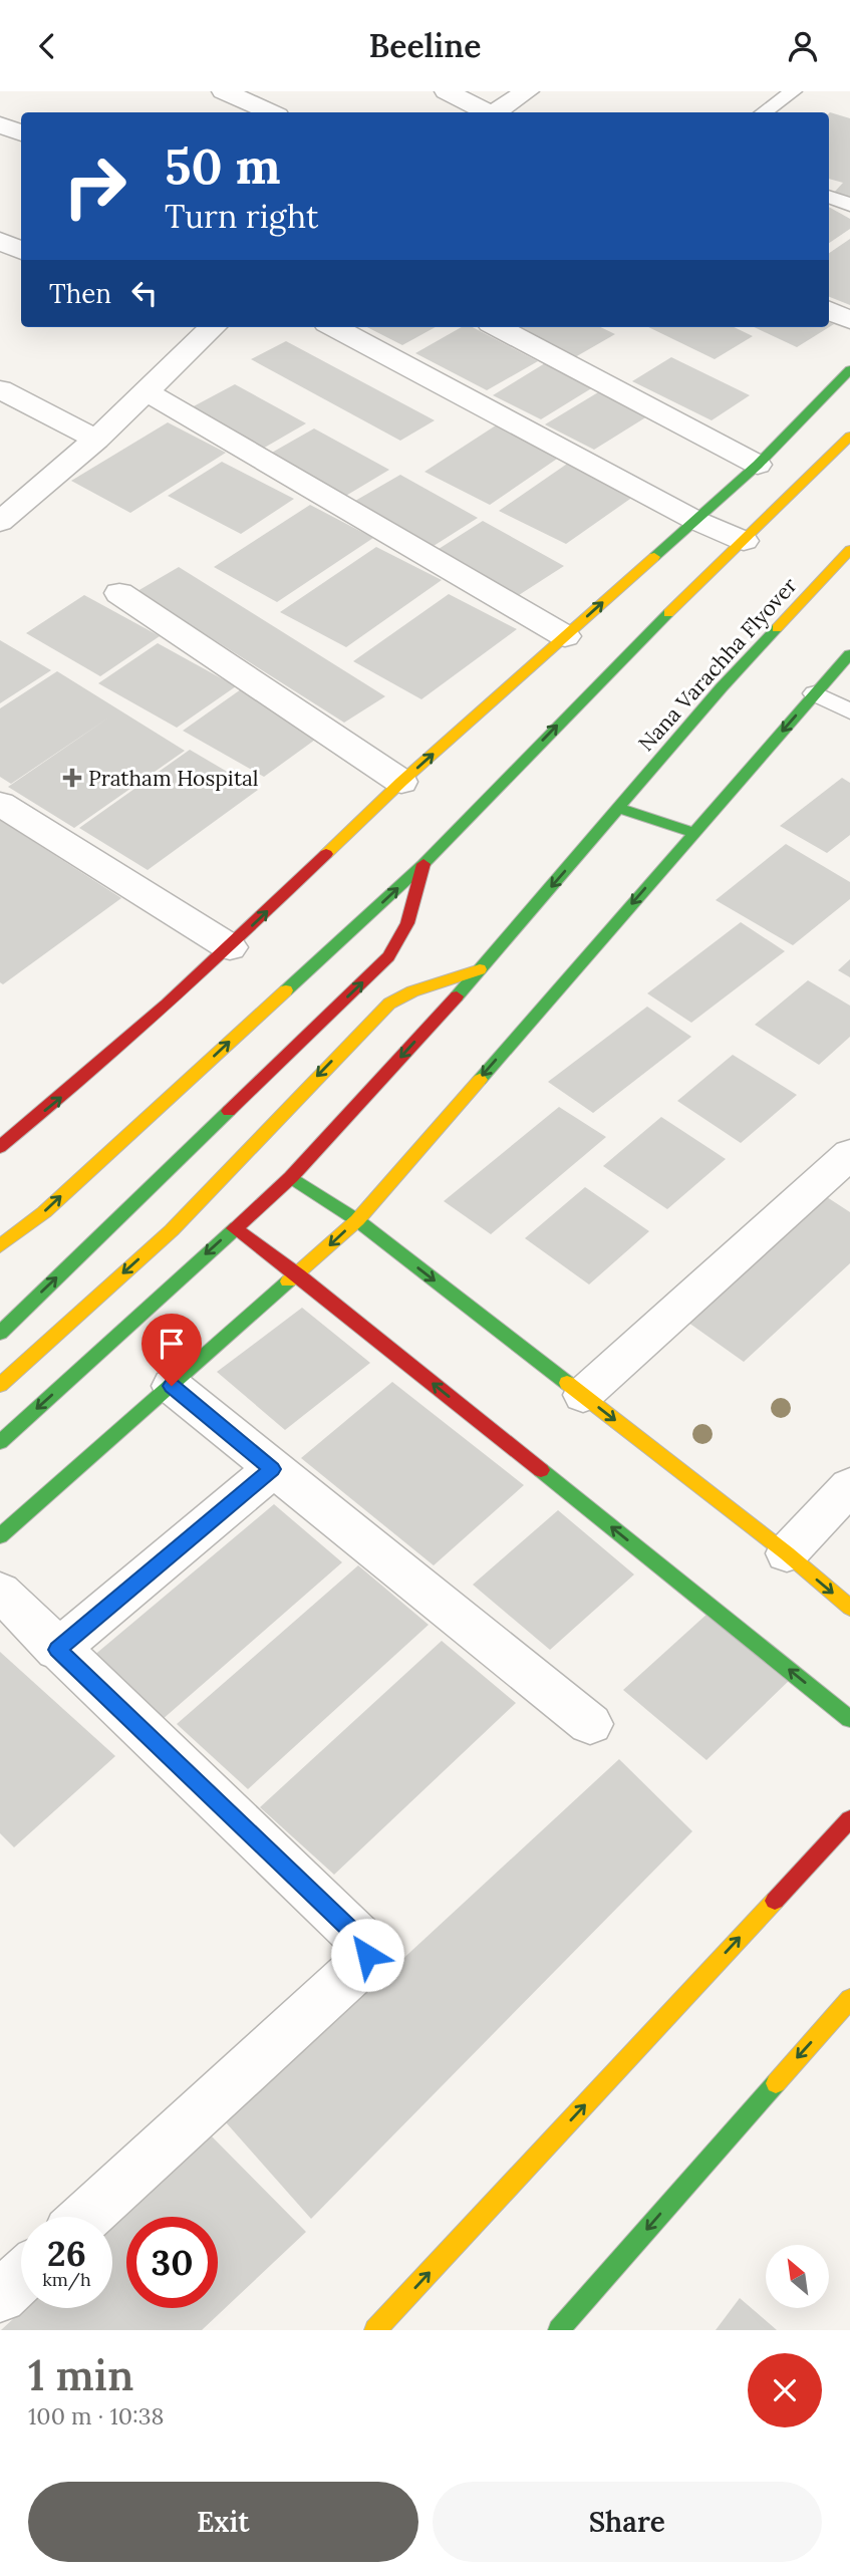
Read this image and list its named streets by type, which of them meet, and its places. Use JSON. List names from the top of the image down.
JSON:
{
  "streets": {
    "main road": ["Nana Varachha Flyover"]
  },
  "places": {
    "health": ["Pratham Hospital"]
  },
  "north": "top left",
  "page": {
    "header": "Beeline",
    "turn": ["50 m", "Turn right"],
    "then": "Then",
    "speed": "26 km/h",
    "limit": "30",
    "heading": ["1 min", "100 m · 10:38"],
    "buttons": ["Exit", "Share"]
  }
}
